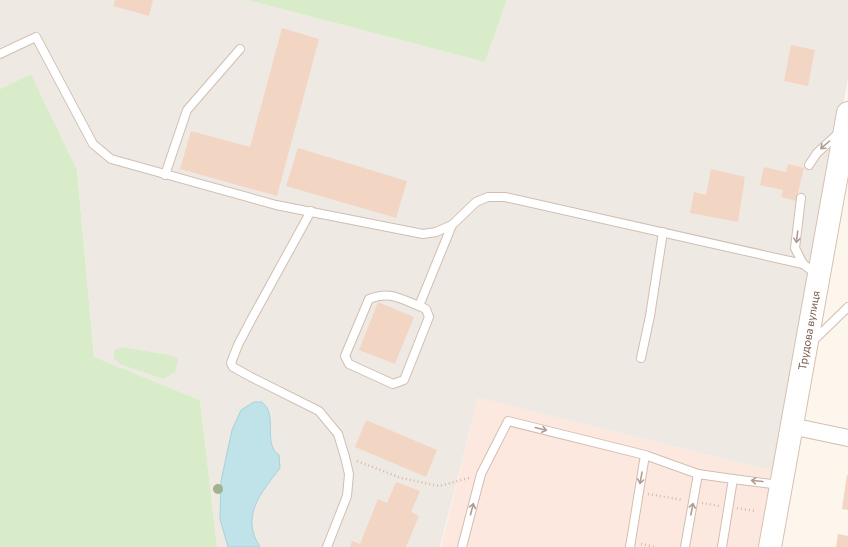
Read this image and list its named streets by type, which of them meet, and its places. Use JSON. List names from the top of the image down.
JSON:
{
  "streets": {
    "main road": ["Трудова вулиця"]
  }
}
